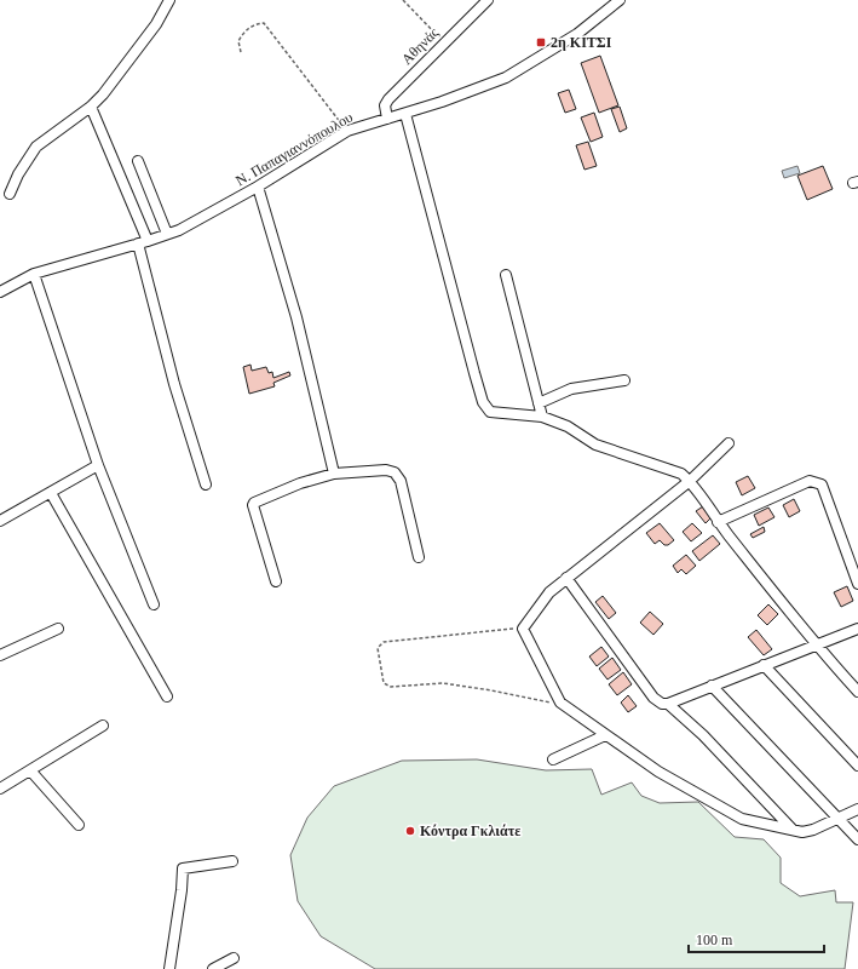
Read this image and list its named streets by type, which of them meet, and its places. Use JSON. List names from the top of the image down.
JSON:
{
  "streets": {
    "street": ["Αθηνάς", "Ν. Παπαγιαννόπουλου"]
  },
  "crossings": [
    ["Αθηνάς", "Ν. Παπαγιαννόπουλου"]
  ],
  "places": {
    "transit": ["2η ΚΙΤΣΙ"],
    "other": ["Κόντρα Γκλιάτε"]
  },
  "scale_bar": "100 m"
}
